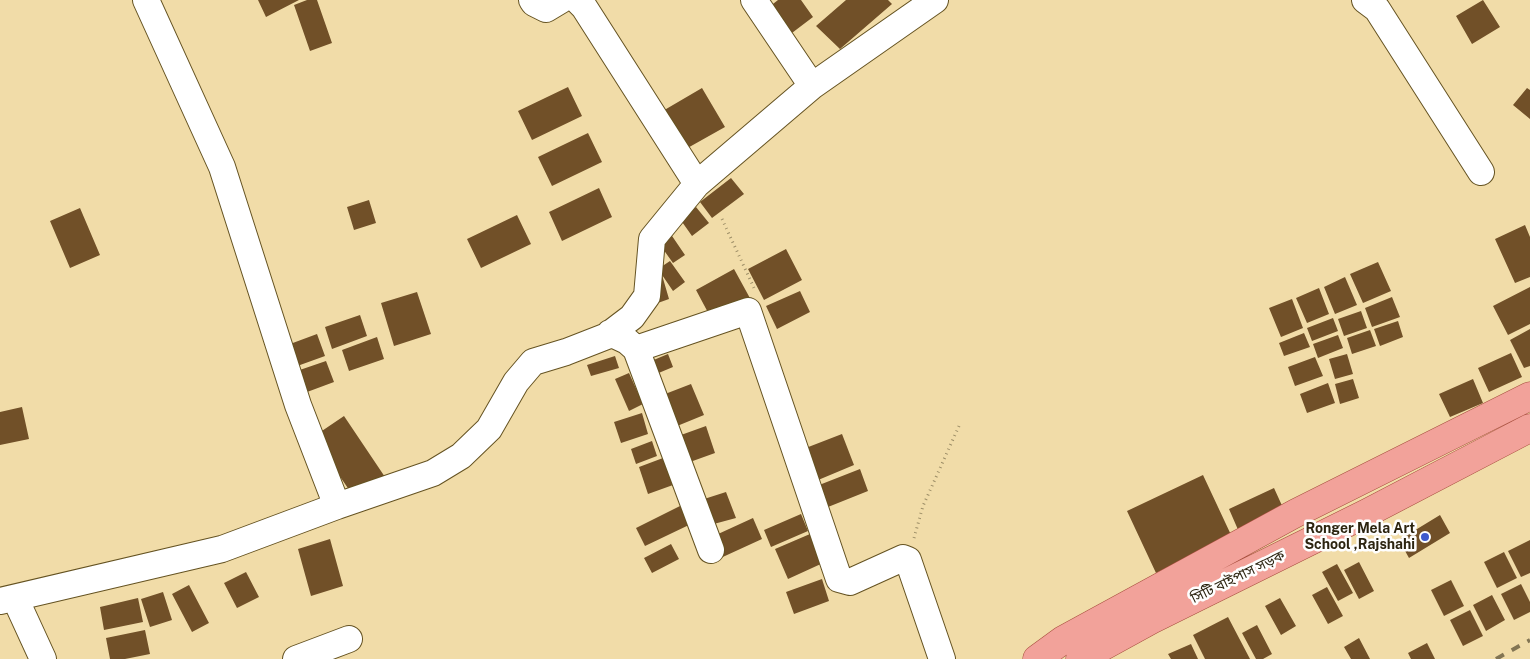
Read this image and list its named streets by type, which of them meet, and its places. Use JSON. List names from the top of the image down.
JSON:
{
  "streets": {
    "main road": ["সিটি বাইপাস সড়ক"]
  },
  "places": ["Ronger Mela Art School ,Rajshahi"]
}
